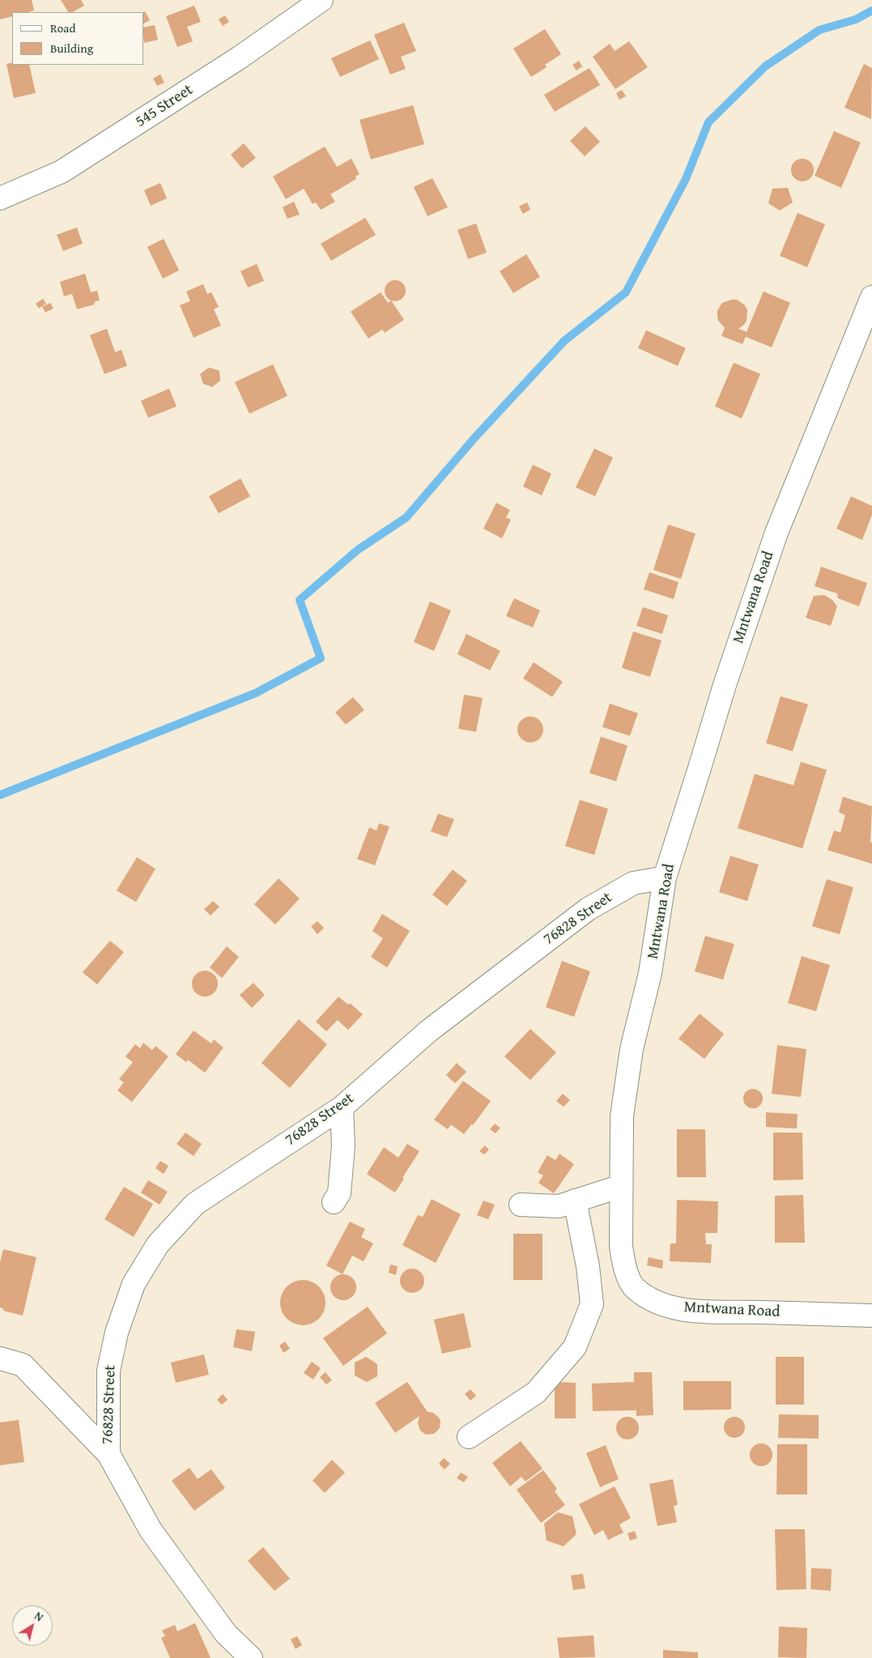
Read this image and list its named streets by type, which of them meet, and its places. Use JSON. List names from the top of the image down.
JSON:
{
  "streets": {
    "street": ["545 Street", "Mntwana Road", "76828 Street"]
  },
  "crossings": [
    ["Mntwana Road", "76828 Street"]
  ],
  "legend": ["Road", "Building"],
  "north": "top right"
}
